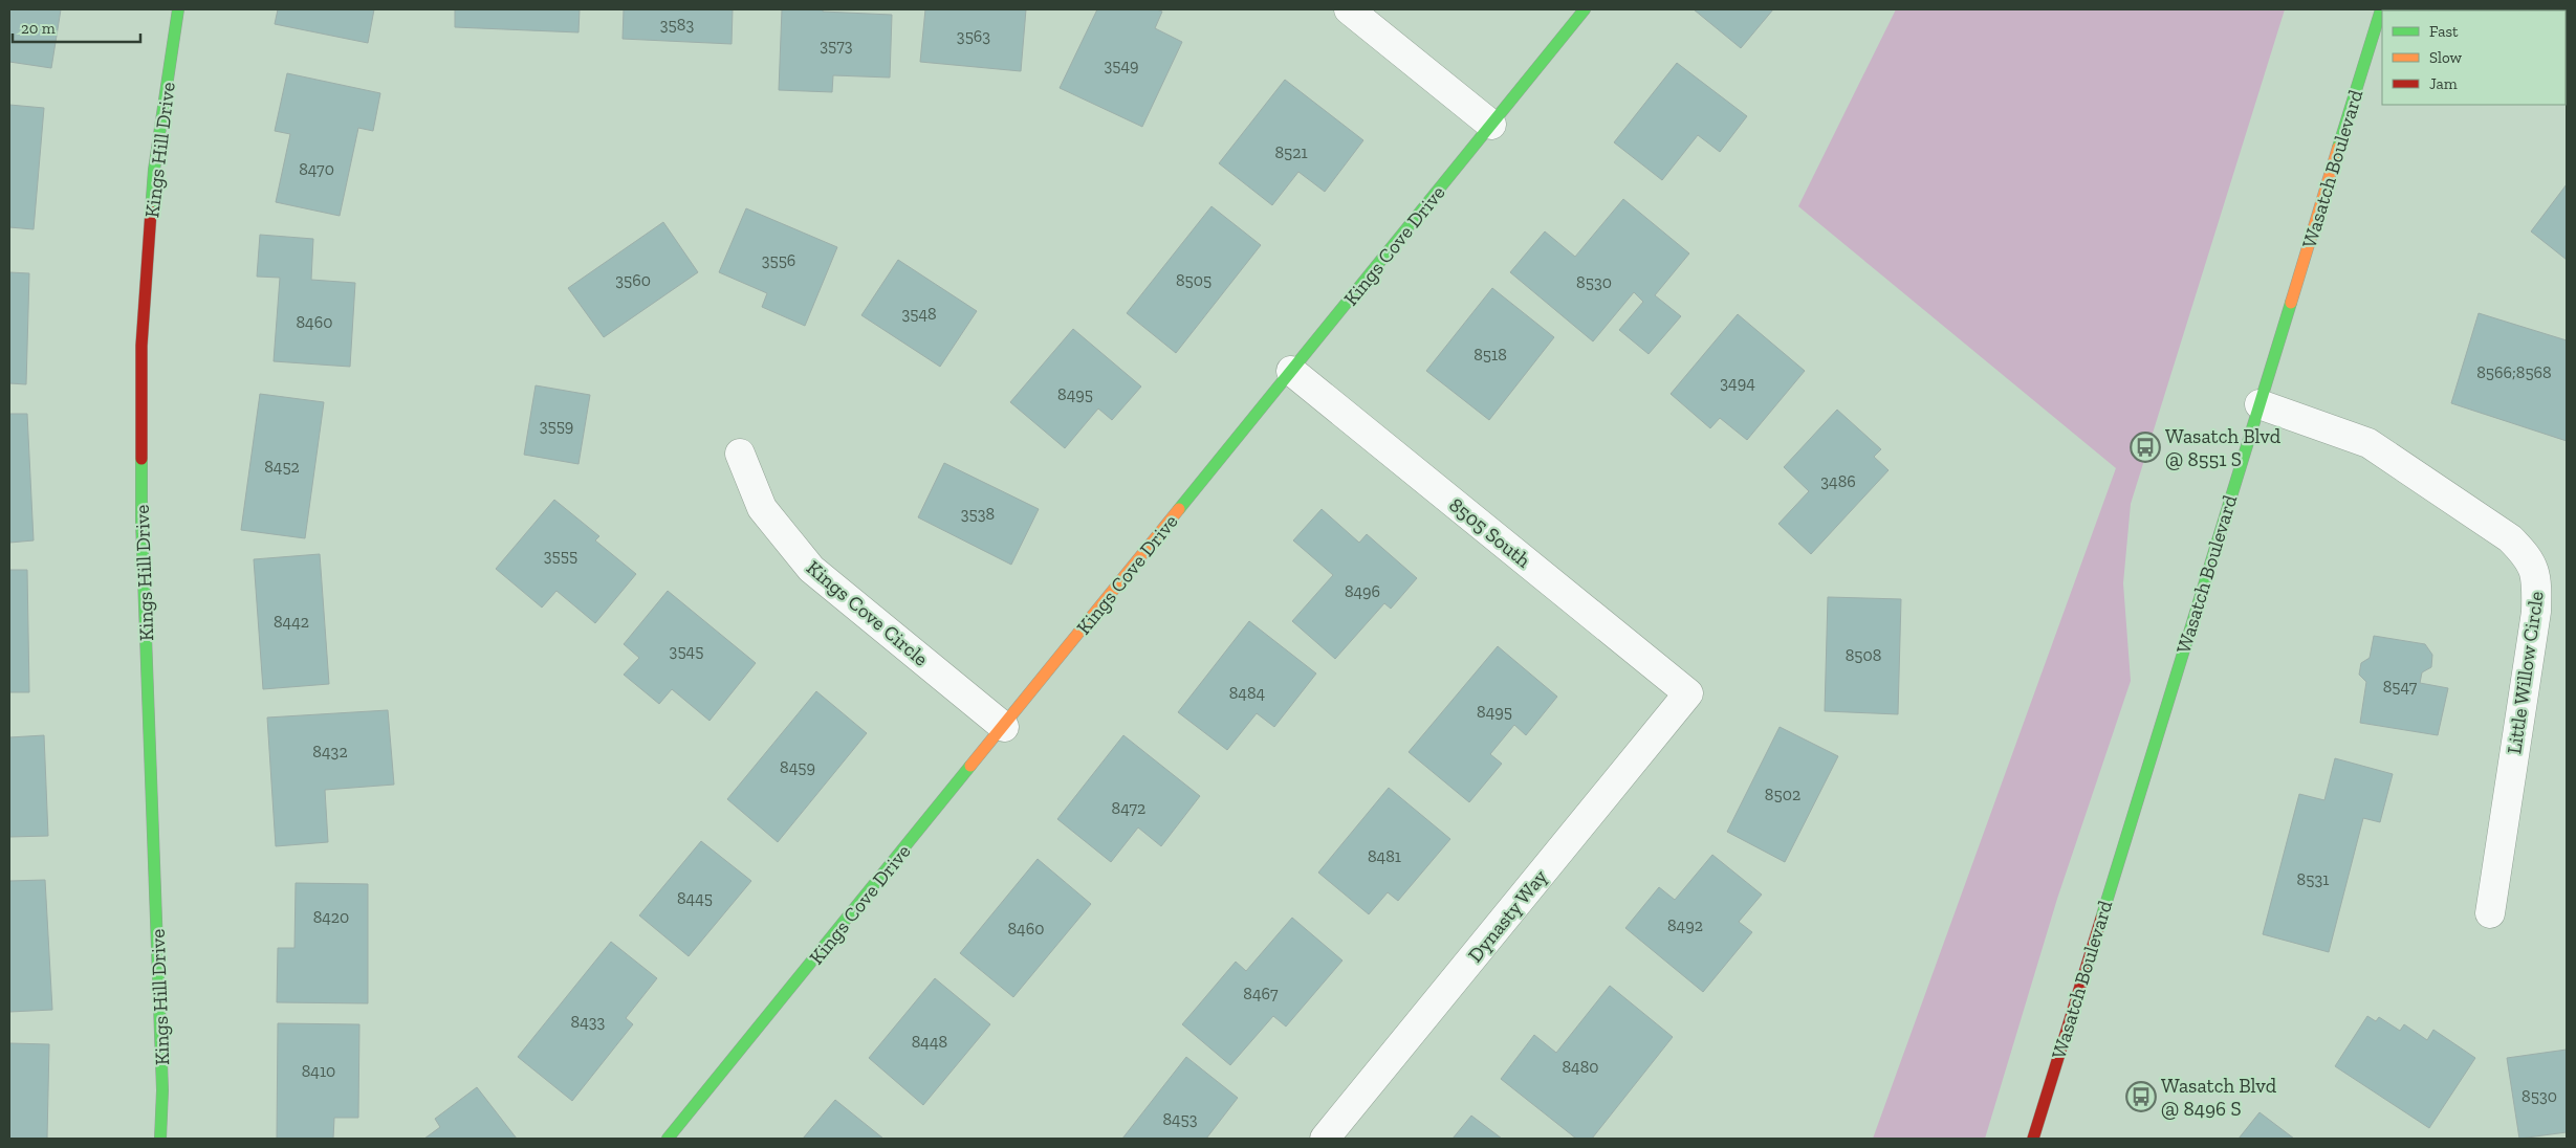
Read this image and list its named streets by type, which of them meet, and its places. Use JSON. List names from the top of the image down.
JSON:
{
  "streets": {
    "street": [
      "Kings Hill Drive",
      "Wasatch Boulevard",
      "Kings Cove Drive",
      "8505 South",
      "Kings Cove Circle",
      "Little Willow Circle",
      "Dynasty Way"
    ]
  },
  "crossings": [
    ["Wasatch Boulevard", "Little Willow Circle"],
    ["Kings Cove Drive", "8505 South"],
    ["Kings Cove Drive", "Kings Cove Circle"],
    ["8505 South", "Dynasty Way"]
  ],
  "places": {
    "bus stop": ["Wasatch Blvd @ 8551 S", "Wasatch Blvd @ 8496 S"]
  },
  "house_numbers": [
    "3583",
    "3563",
    "3573",
    "3549",
    "8521",
    "8470",
    "3556",
    "3560",
    "8505",
    "8530",
    "3548",
    "8460",
    "8518",
    "8566;8568",
    "3494",
    "8495",
    "3559",
    "8452",
    "3486",
    "3538",
    "3555",
    "8496",
    "8442",
    "3545",
    "8508",
    "8547",
    "8484",
    "8495",
    "8432",
    "8459",
    "8502",
    "8472",
    "8481",
    "8531",
    "8445",
    "8420",
    "8492",
    "8460",
    "8467",
    "8433",
    "8448",
    "8480",
    "8410",
    "8530",
    "8453"
  ],
  "legend": ["Fast", "Slow", "Jam"],
  "scale_bar": "20 m"
}
